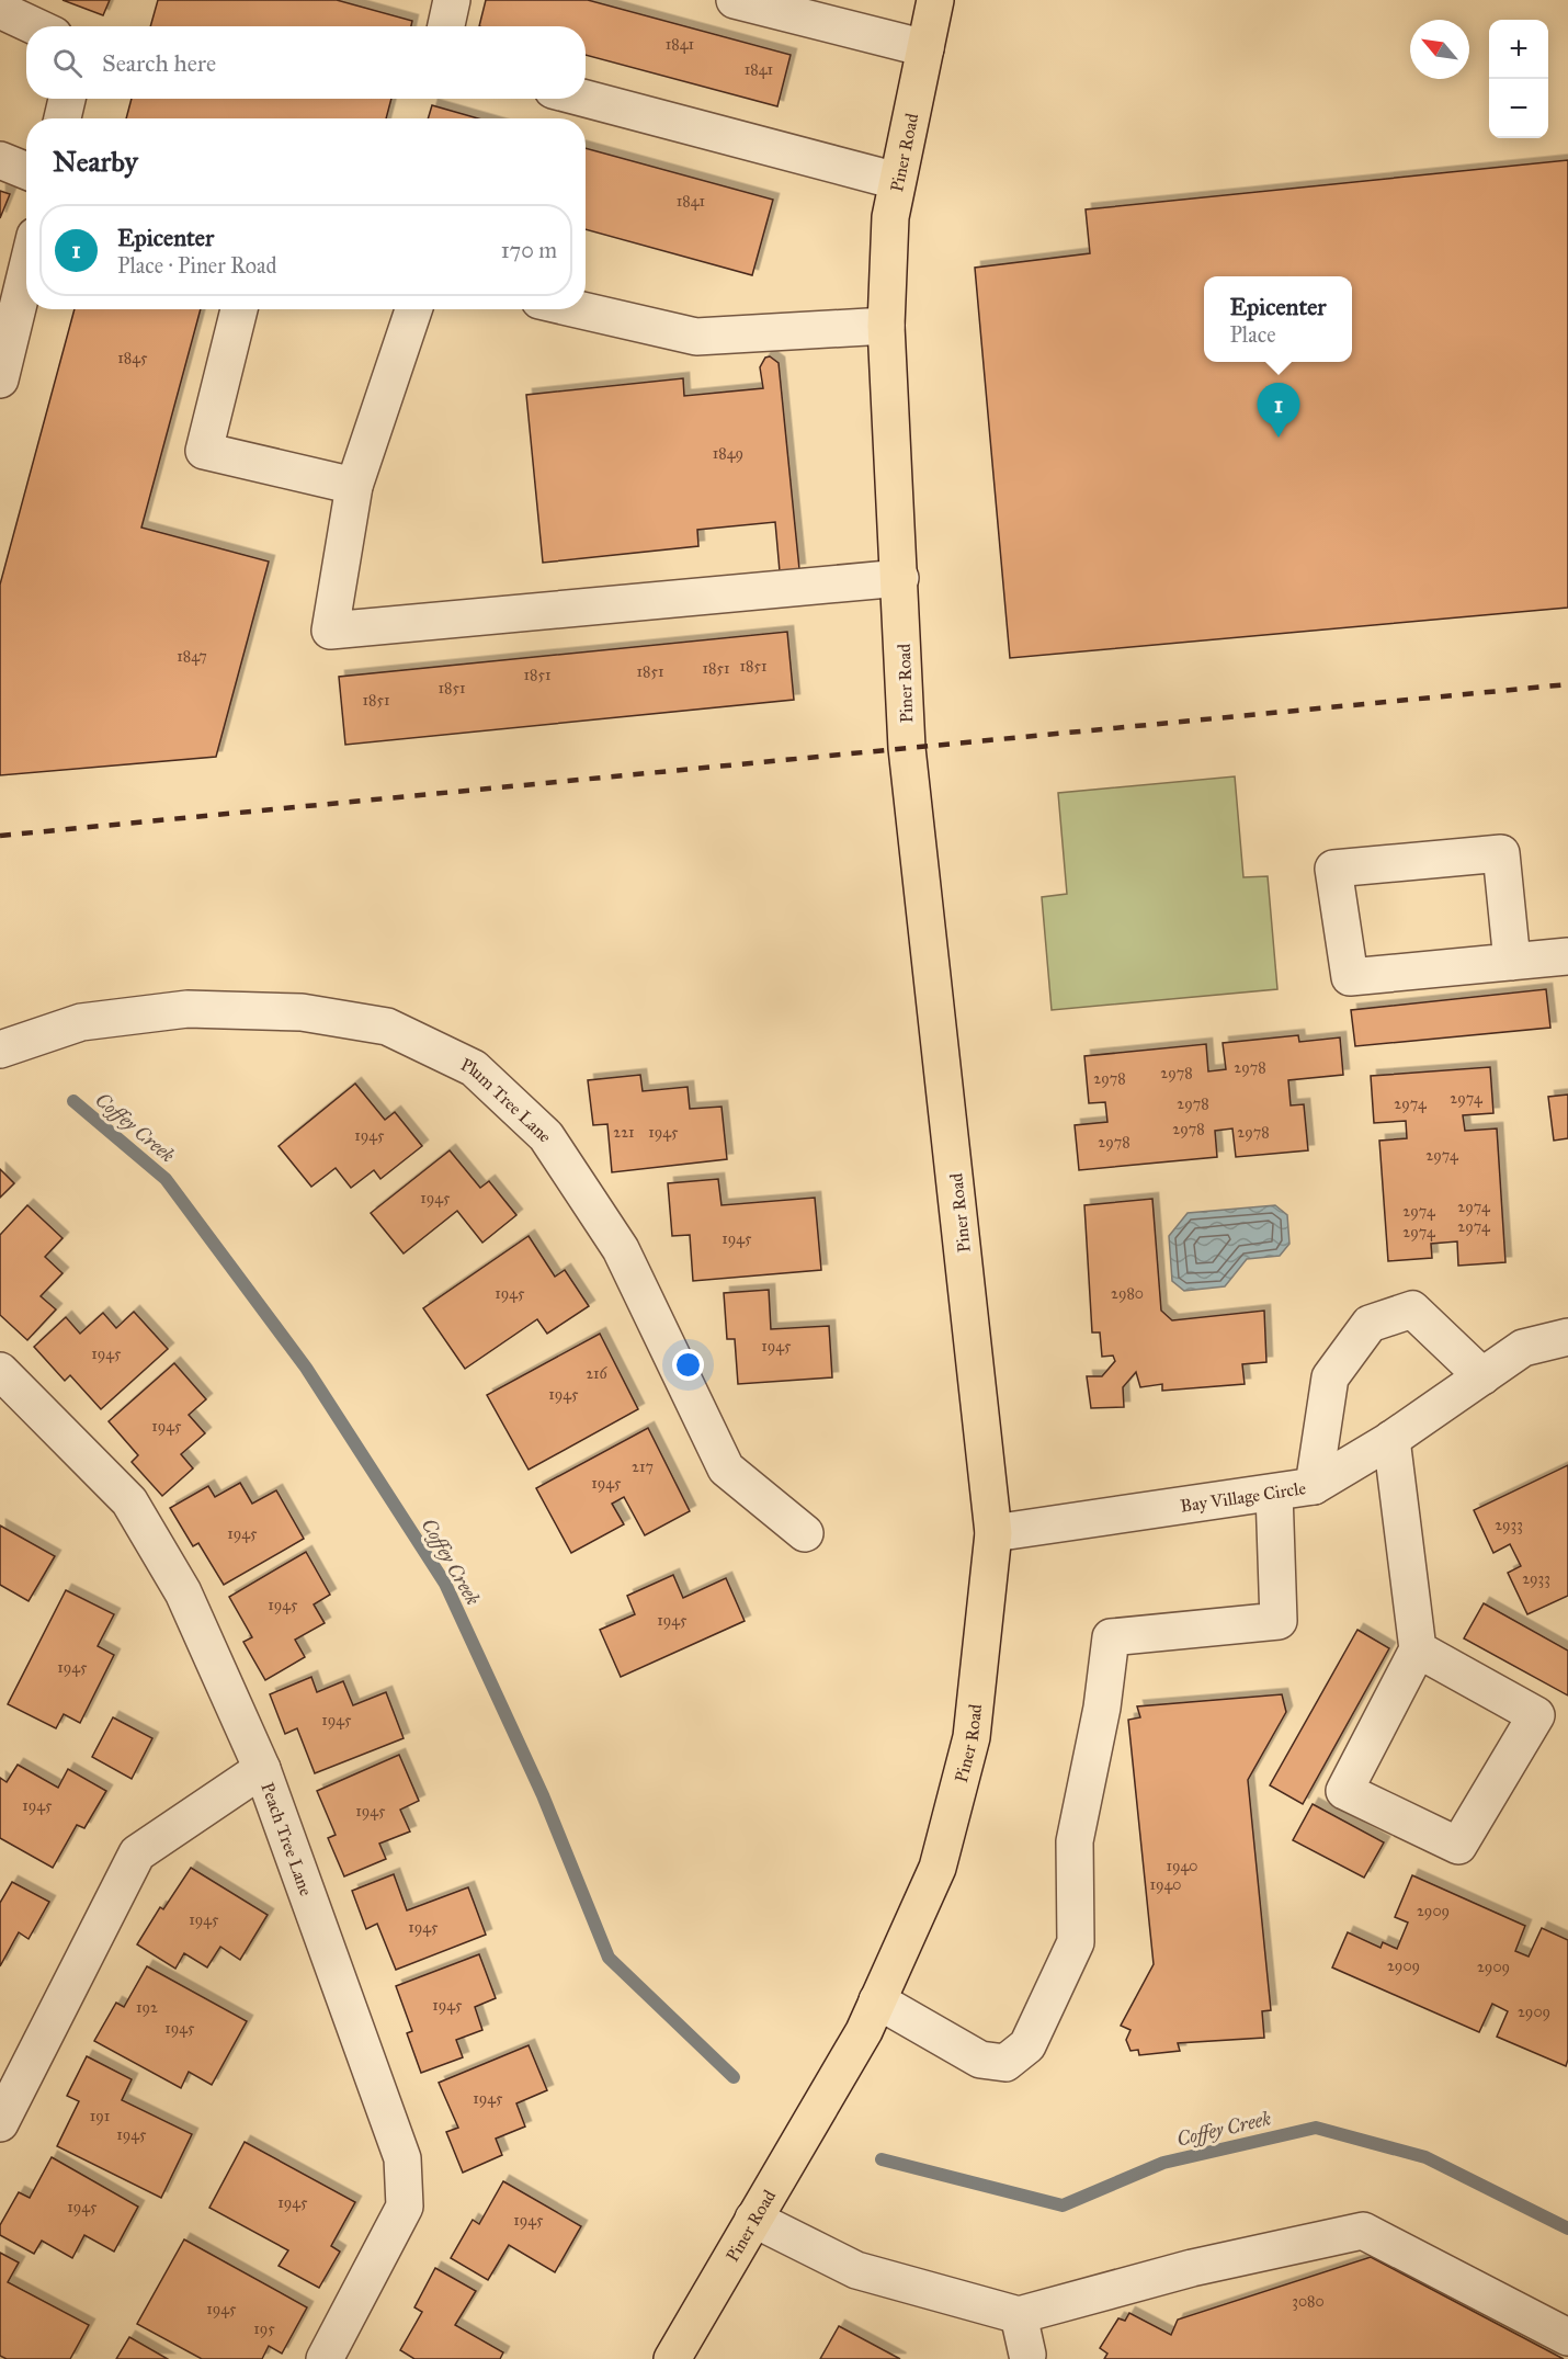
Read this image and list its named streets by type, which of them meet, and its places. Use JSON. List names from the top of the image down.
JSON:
{
  "streets": {
    "main road": ["Piner Road"],
    "street": ["Plum Tree Lane", "Bay Village Circle", "Peach Tree Lane"]
  },
  "crossings": [
    ["Piner Road", "Bay Village Circle"]
  ],
  "water": ["Coffey Creek"],
  "house_numbers": [
    "1841",
    "1841",
    "1841",
    "1845",
    "1849",
    "1847",
    "1851",
    "1851",
    "1851",
    "1851",
    "1851",
    "1851",
    "2978",
    "2978",
    "2978",
    "2974",
    "2978",
    "2974",
    "2978",
    "221",
    "1945",
    "2978",
    "1945",
    "2978",
    "2974",
    "1945",
    "2974",
    "2974",
    "2974",
    "2974",
    "1945",
    "1945",
    "2980",
    "1945",
    "1945",
    "216",
    "1945",
    "1945",
    "217",
    "1945",
    "2933",
    "1945",
    "2933",
    "1945",
    "1945",
    "1945",
    "1945",
    "1945",
    "1945",
    "1940",
    "1940",
    "2909",
    "1945",
    "1945",
    "2909",
    "2909",
    "1945",
    "192",
    "2909",
    "1945",
    "1945",
    "191",
    "1945",
    "1945",
    "1945",
    "1945",
    "3080",
    "1945",
    "195"
  ],
  "north": "top left",
  "page": {
    "map_buttons": ["+", "−"],
    "search": "Search here",
    "heading": "Nearby",
    "list": [
      {
        "mark": "1",
        "name": "Epicenter",
        "note": "Place · Piner Road",
        "value": "170 m"
      }
    ],
    "popup": ["Epicenter", "Place"],
    "pins": "1"
  }
}
